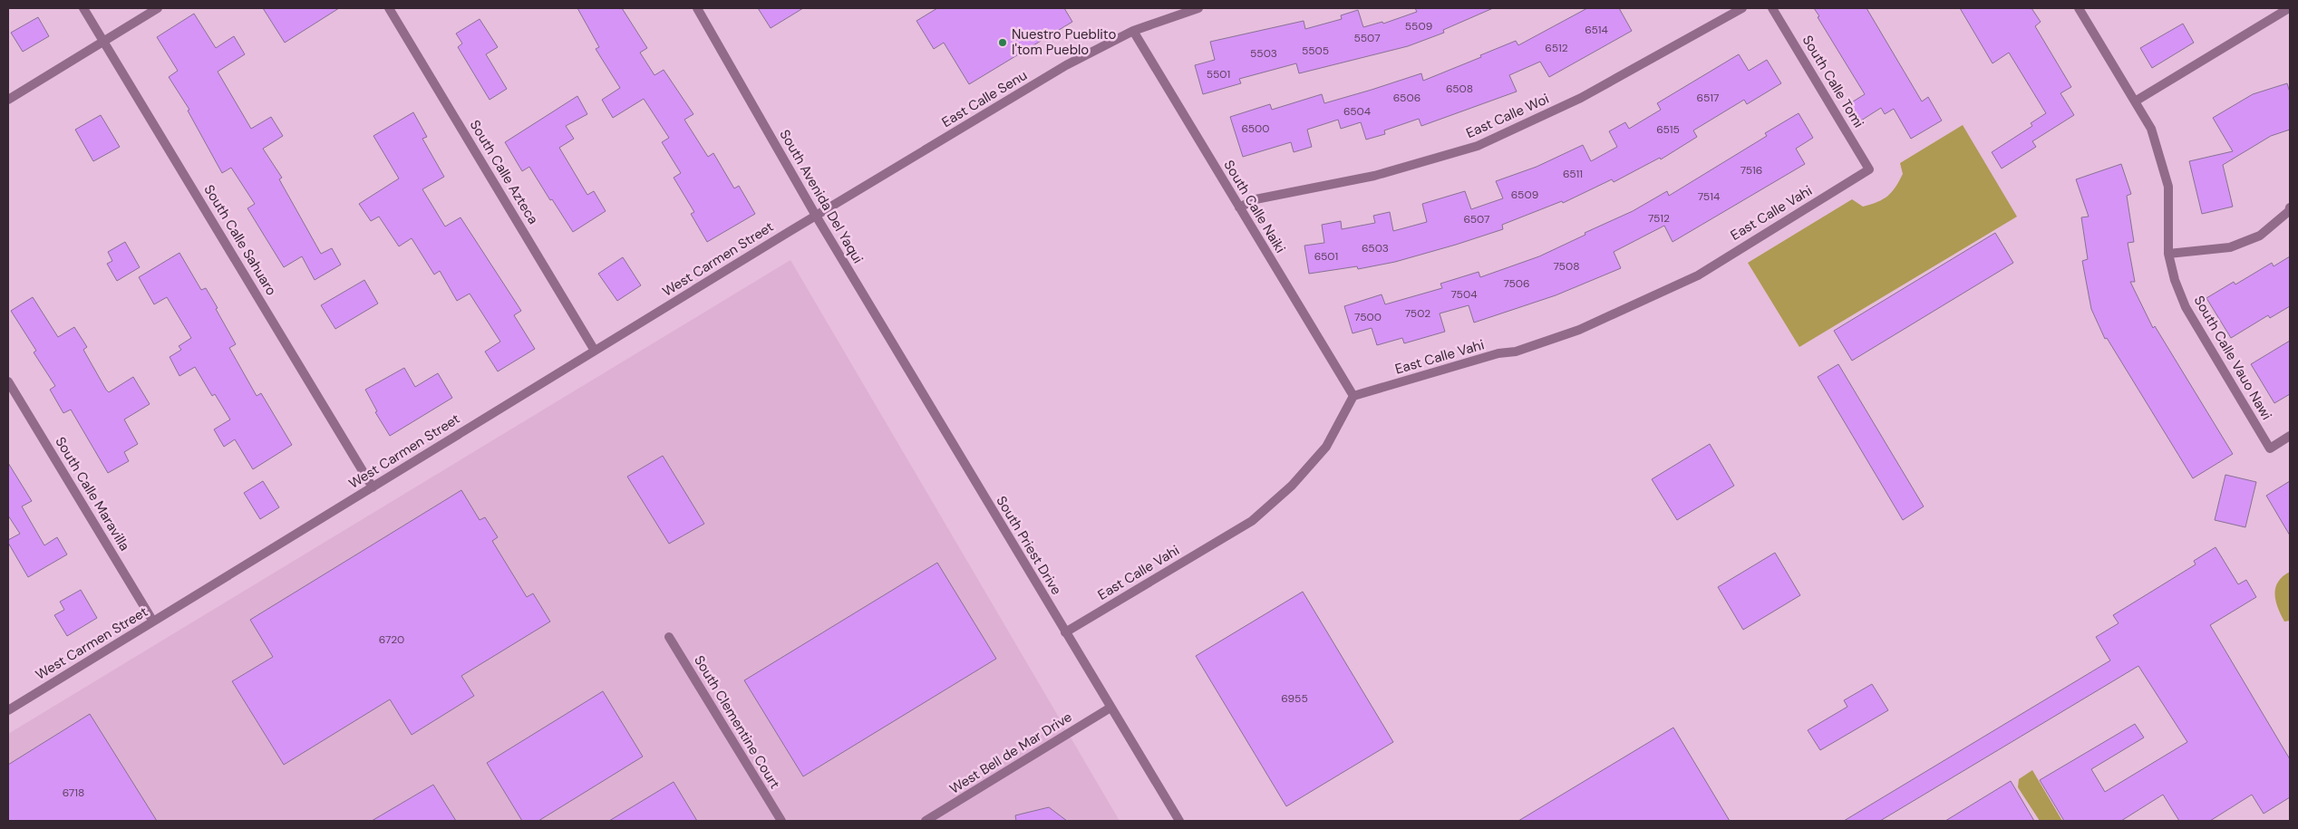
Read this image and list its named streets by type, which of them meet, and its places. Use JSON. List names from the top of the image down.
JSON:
{
  "streets": {
    "street": [
      "South Calle Tomi",
      "East Calle Senu",
      "East Calle Woi",
      "South Calle Azteca",
      "South Avenida Del Yaqui",
      "South Calle Naiki",
      "East Calle Vahi",
      "South Calle Sahuaro",
      "West Carmen Street",
      "South Calle Vauo Nawi",
      "South Calle Maravilla",
      "South Priest Drive",
      "South Clementine Court",
      "West Bell de Mar Drive"
    ]
  },
  "crossings": [
    ["South Calle Tomi", "East Calle Vahi"],
    ["East Calle Senu", "South Avenida Del Yaqui"],
    ["East Calle Senu", "South Calle Naiki"],
    ["East Calle Senu", "West Carmen Street"],
    ["East Calle Woi", "South Calle Naiki"],
    ["South Calle Azteca", "West Carmen Street"],
    ["South Avenida Del Yaqui", "West Carmen Street"],
    ["South Avenida Del Yaqui", "South Priest Drive"],
    ["South Calle Naiki", "East Calle Vahi"],
    ["East Calle Vahi", "South Priest Drive"],
    ["South Calle Sahuaro", "West Carmen Street"],
    ["West Carmen Street", "South Calle Maravilla"],
    ["South Priest Drive", "West Bell de Mar Drive"]
  ],
  "places": ["Nuestro Pueblito I'tom Pueblo"],
  "house_numbers": [
    "5509",
    "6514",
    "5507",
    "6512",
    "5505",
    "5503",
    "5501",
    "6508",
    "6506",
    "6517",
    "6504",
    "6500",
    "6515",
    "7516",
    "6511",
    "6509",
    "7514",
    "7512",
    "6507",
    "6503",
    "6501",
    "7508",
    "7506",
    "7504",
    "7502",
    "7500",
    "6720",
    "6955",
    "6718"
  ]
}
